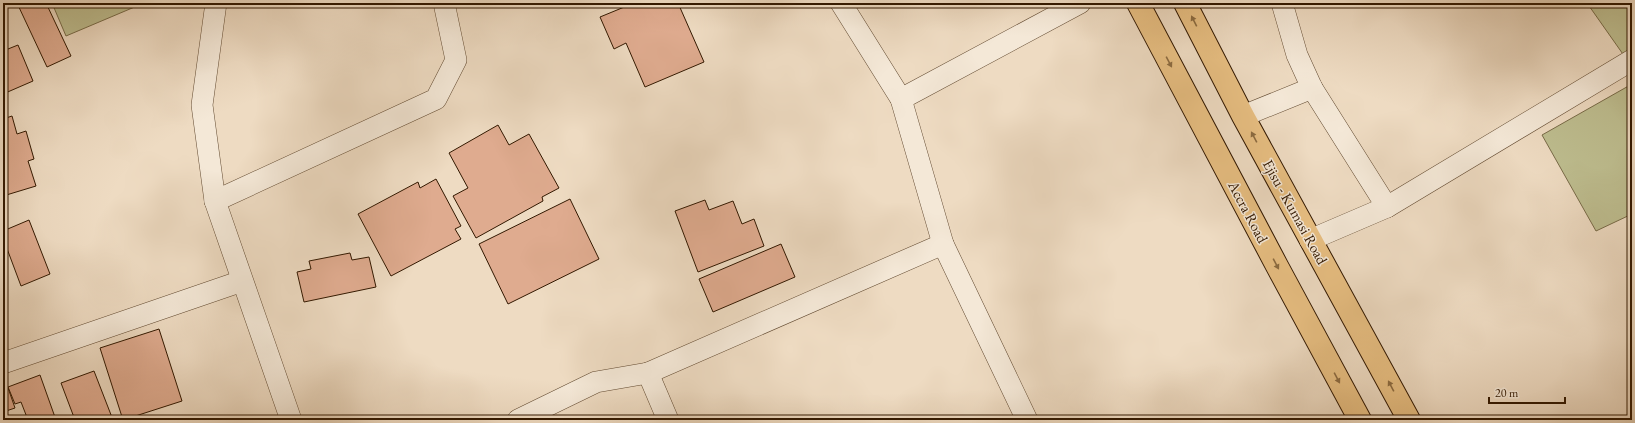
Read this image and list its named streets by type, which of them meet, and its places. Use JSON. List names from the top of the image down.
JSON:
{
  "streets": {
    "highway": ["Accra Road", "Ejisu - Kumasi Road"]
  },
  "one_way": ["Accra Road", "Ejisu - Kumasi Road"],
  "scale_bar": "20 m"
}
